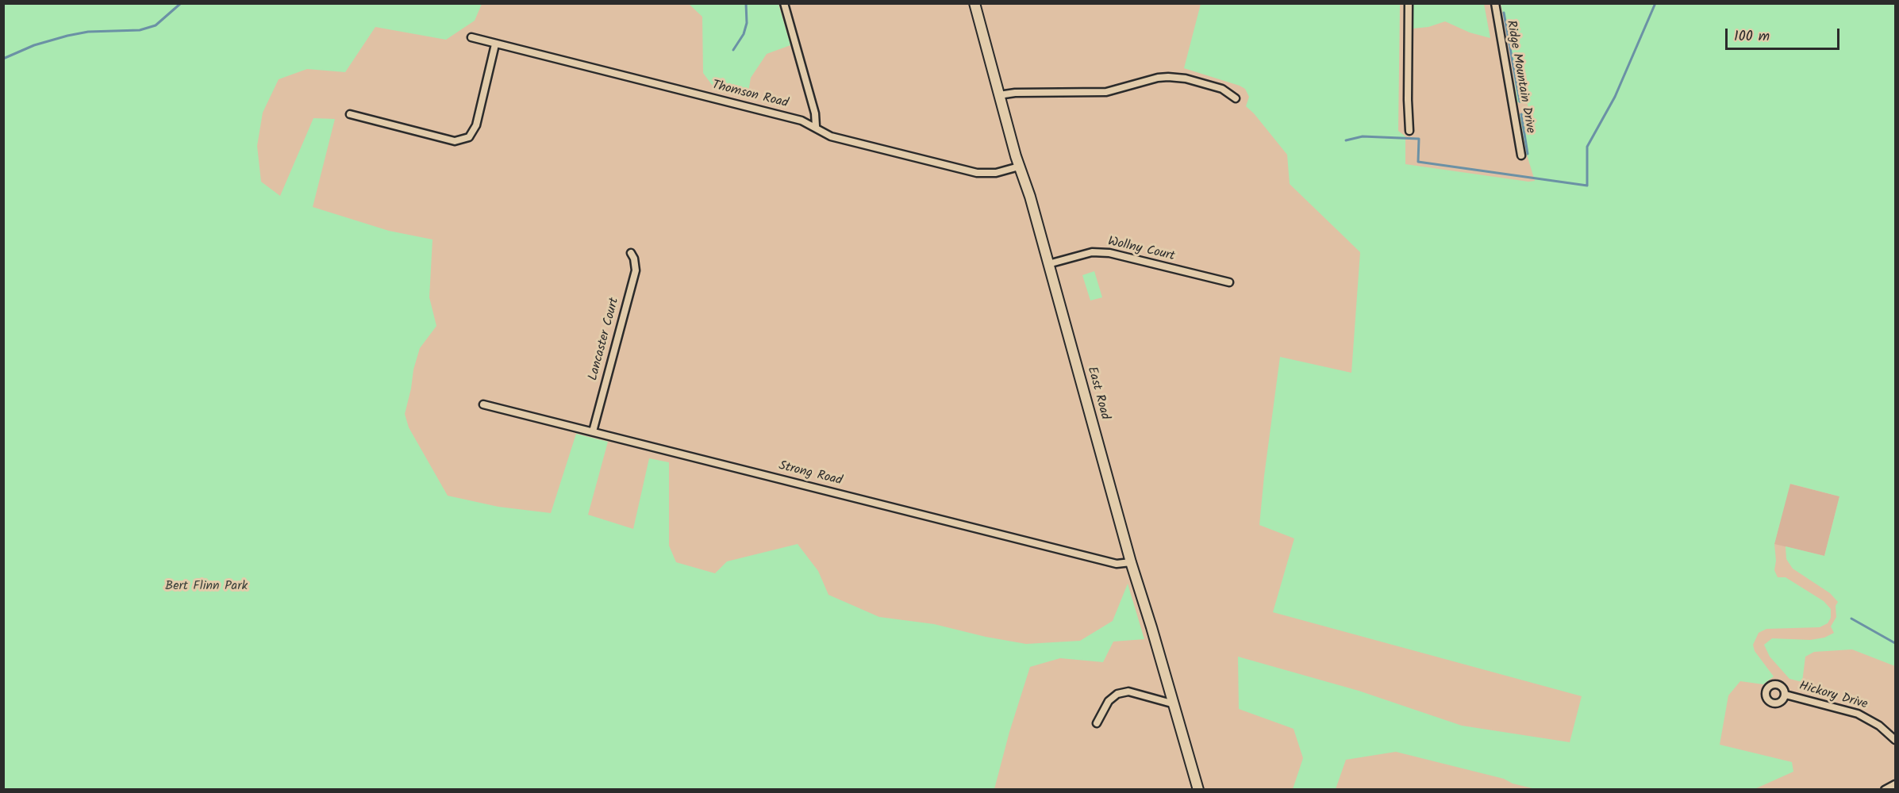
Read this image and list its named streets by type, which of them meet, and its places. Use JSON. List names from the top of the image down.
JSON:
{
  "streets": {
    "main road": ["East Road"],
    "street": [
      "Ridge Mountain Drive",
      "Thomson Road",
      "Wollny Court",
      "Lancaster Court",
      "Strong Road",
      "Hickory Drive"
    ]
  },
  "crossings": [
    ["Thomson Road", "East Road"],
    ["Wollny Court", "East Road"],
    ["Lancaster Court", "Strong Road"],
    ["East Road", "Strong Road"]
  ],
  "parks": ["Bert Flinn Park"],
  "scale_bar": "100 m"
}
